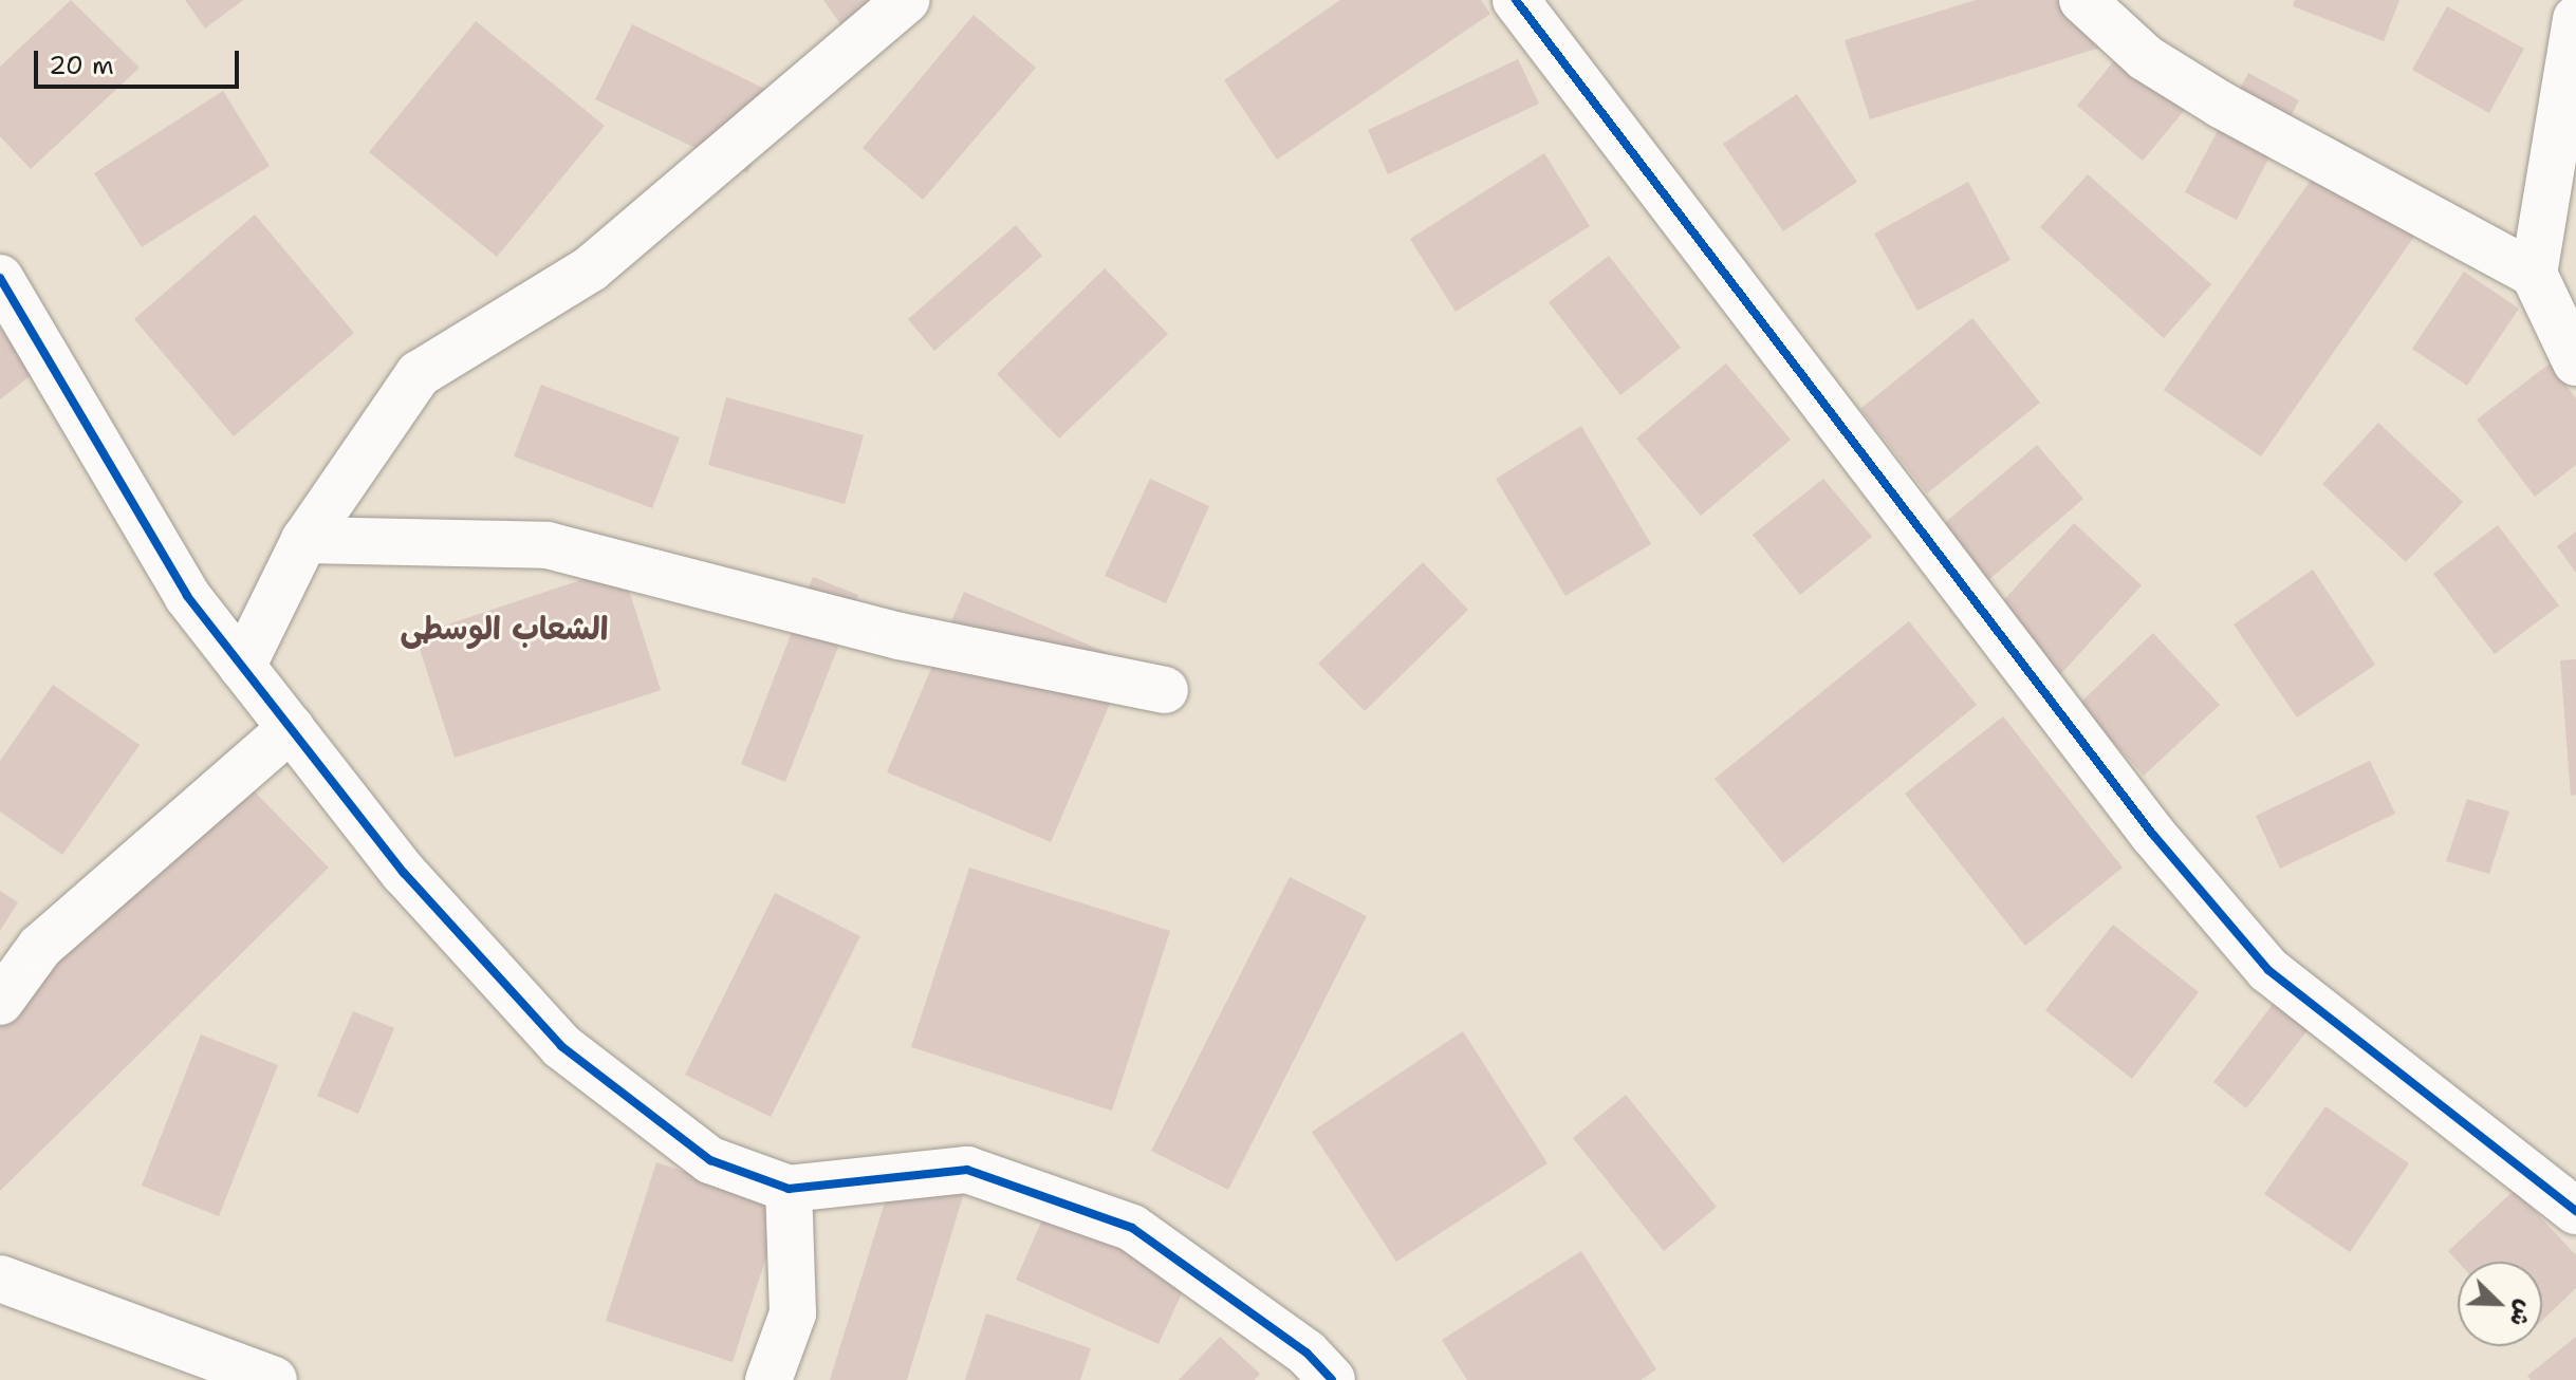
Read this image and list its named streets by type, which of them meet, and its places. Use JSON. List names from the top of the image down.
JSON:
{
  "districts": ["الشعاب الوسطى"],
  "scale_bar": "20 m",
  "north": "bottom right"
}
